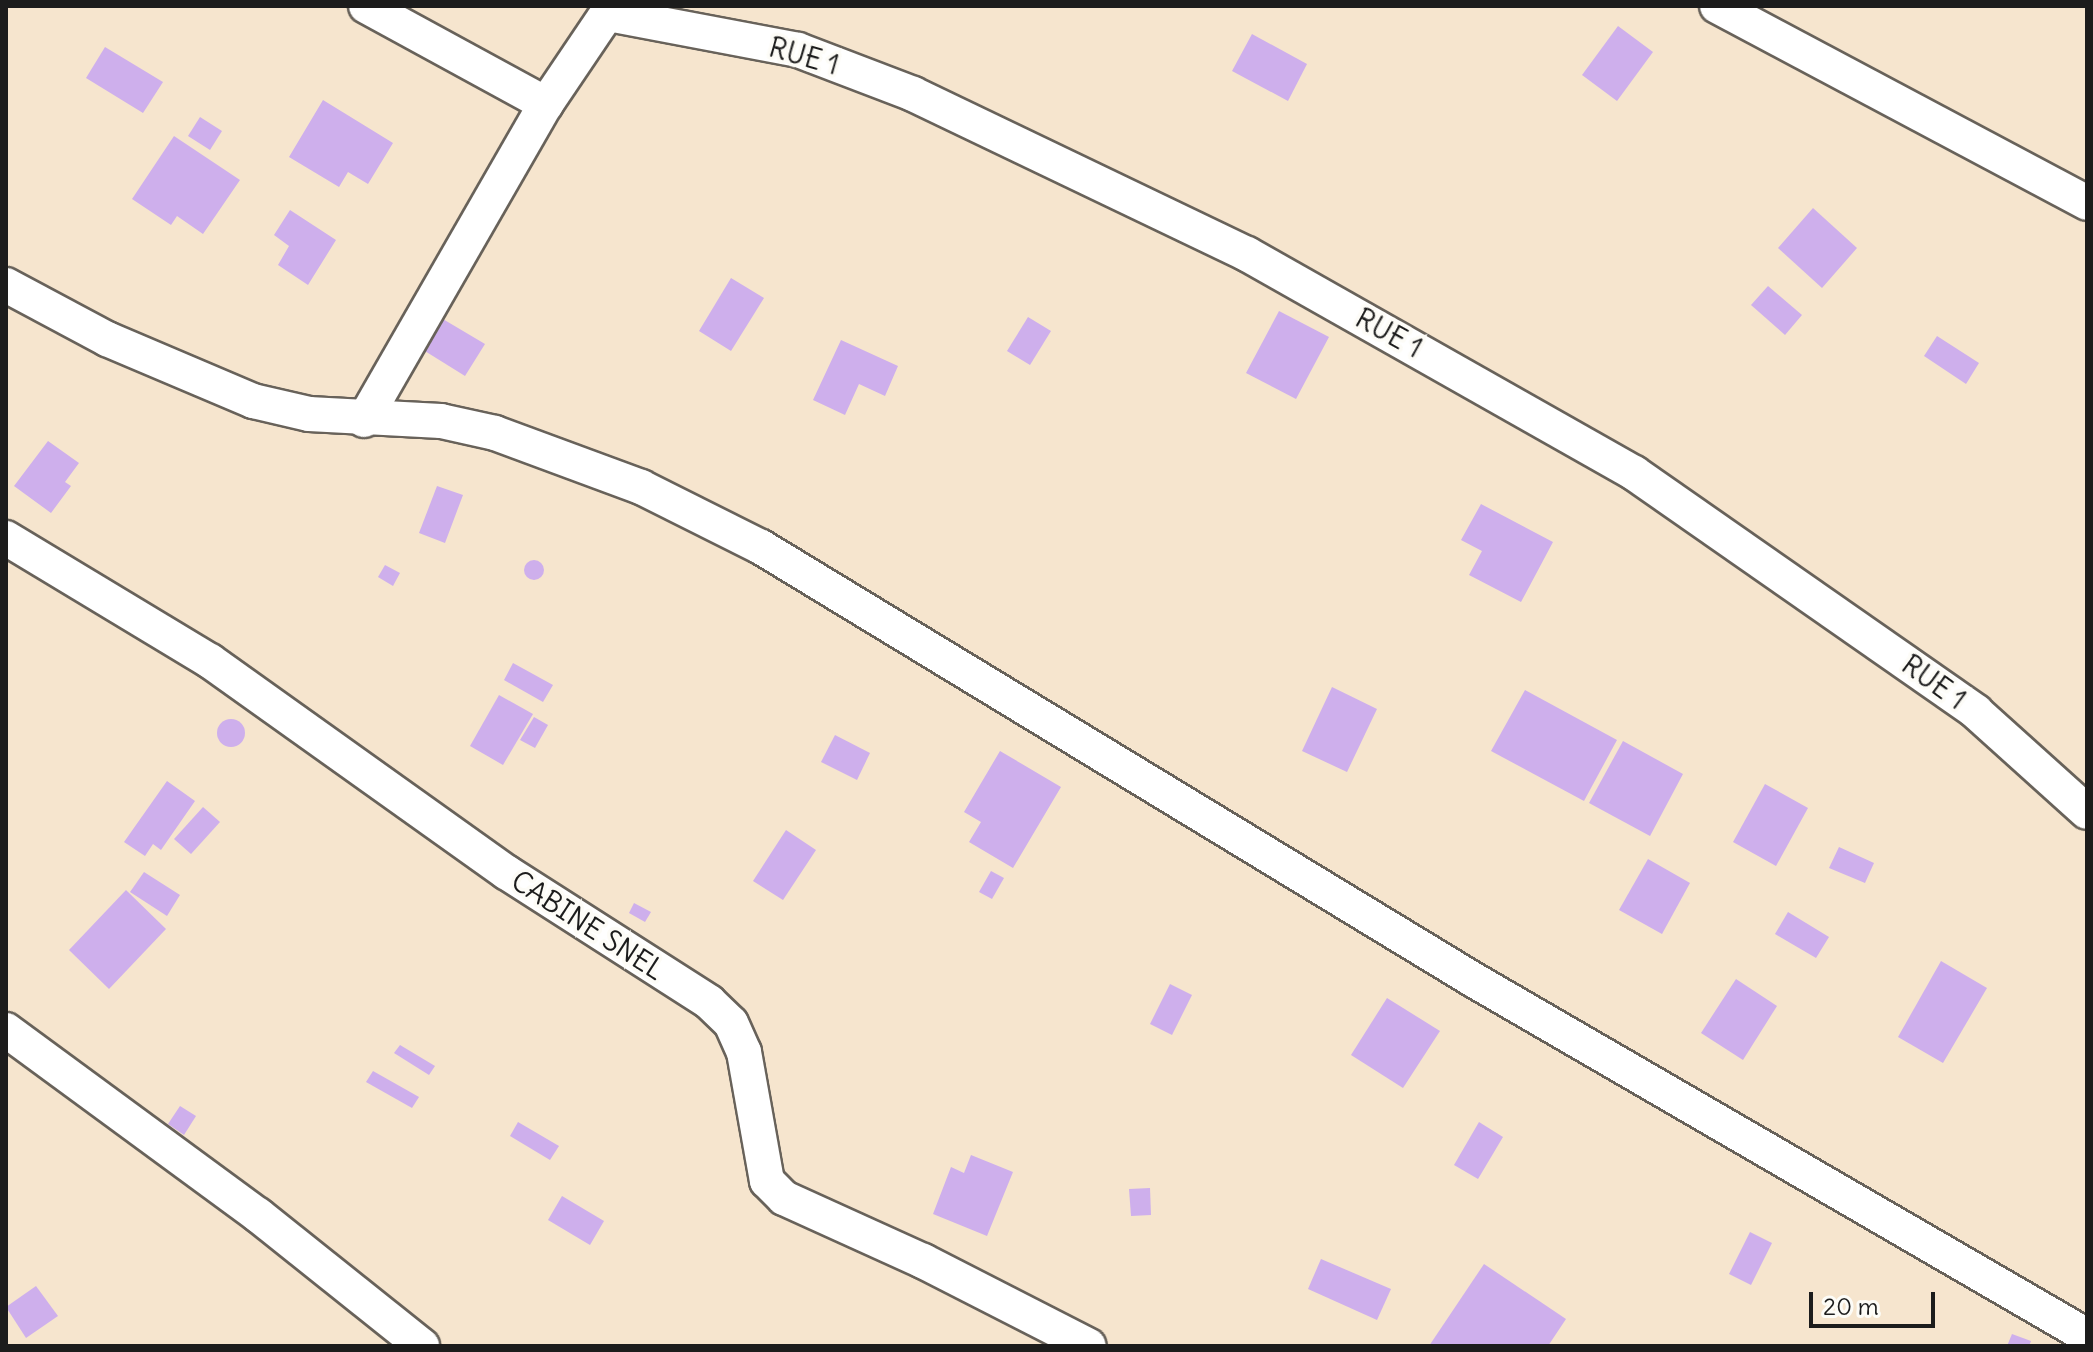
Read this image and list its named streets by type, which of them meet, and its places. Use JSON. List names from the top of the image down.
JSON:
{
  "streets": {
    "street": ["RUE 1", "CABINE SNEL"]
  },
  "scale_bar": "20 m"
}
